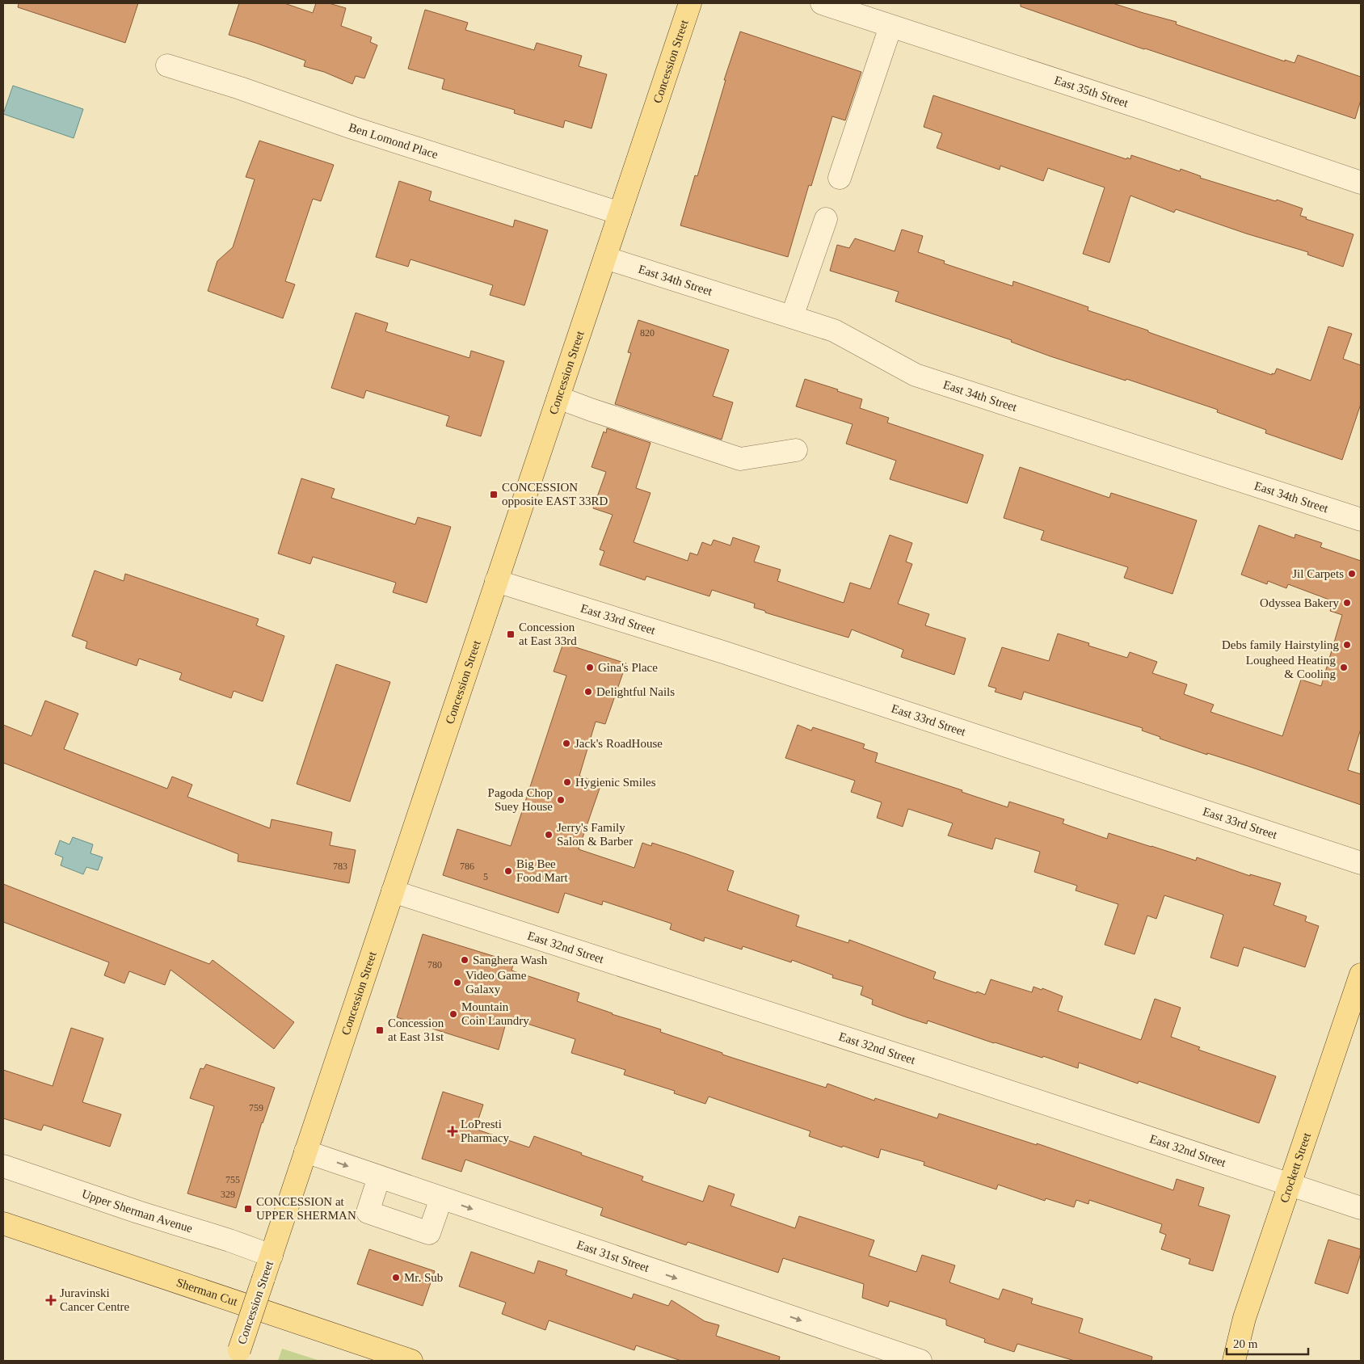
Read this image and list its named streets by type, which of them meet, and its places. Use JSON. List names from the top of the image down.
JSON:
{
  "streets": {
    "main road": ["Concession Street", "Crockett Street", "Sherman Cut"],
    "street": [
      "East 35th Street",
      "Ben Lomond Place",
      "East 34th Street",
      "East 33rd Street",
      "East 32nd Street",
      "Upper Sherman Avenue",
      "East 31st Street"
    ]
  },
  "crossings": [
    ["Concession Street", "Ben Lomond Place"],
    ["Concession Street", "East 34th Street"],
    ["Concession Street", "East 33rd Street"],
    ["Concession Street", "East 32nd Street"],
    ["Concession Street", "Upper Sherman Avenue"],
    ["Concession Street", "East 31st Street"],
    ["East 32nd Street", "Crockett Street"]
  ],
  "one_way": ["East 31st Street"],
  "places": {
    "transit": [
      "CONCESSION opposite EAST 33RD",
      "Concession at East 33rd",
      "Concession at East 31st",
      "CONCESSION at UPPER SHERMAN"
    ],
    "other": [
      "Jil Carpets",
      "Odyssea Bakery",
      "Debs family Hairstyling",
      "Gina's Place",
      "Lougheed Heating & Cooling",
      "Delightful Nails",
      "Jack's RoadHouse",
      "Hygienic Smiles",
      "Pagoda Chop Suey House",
      "Jerry's Family Salon & Barber",
      "Big Bee Food Mart",
      "Sanghera Wash",
      "Video Game Galaxy",
      "Mountain Coin Laundry",
      "Mr. Sub"
    ],
    "health": ["LoPresti Pharmacy", "Juravinski Cancer Centre"]
  },
  "house_numbers": [
    "820",
    "783",
    "786",
    "5",
    "780",
    "759",
    "755",
    "329"
  ],
  "scale_bar": "20 m"
}
